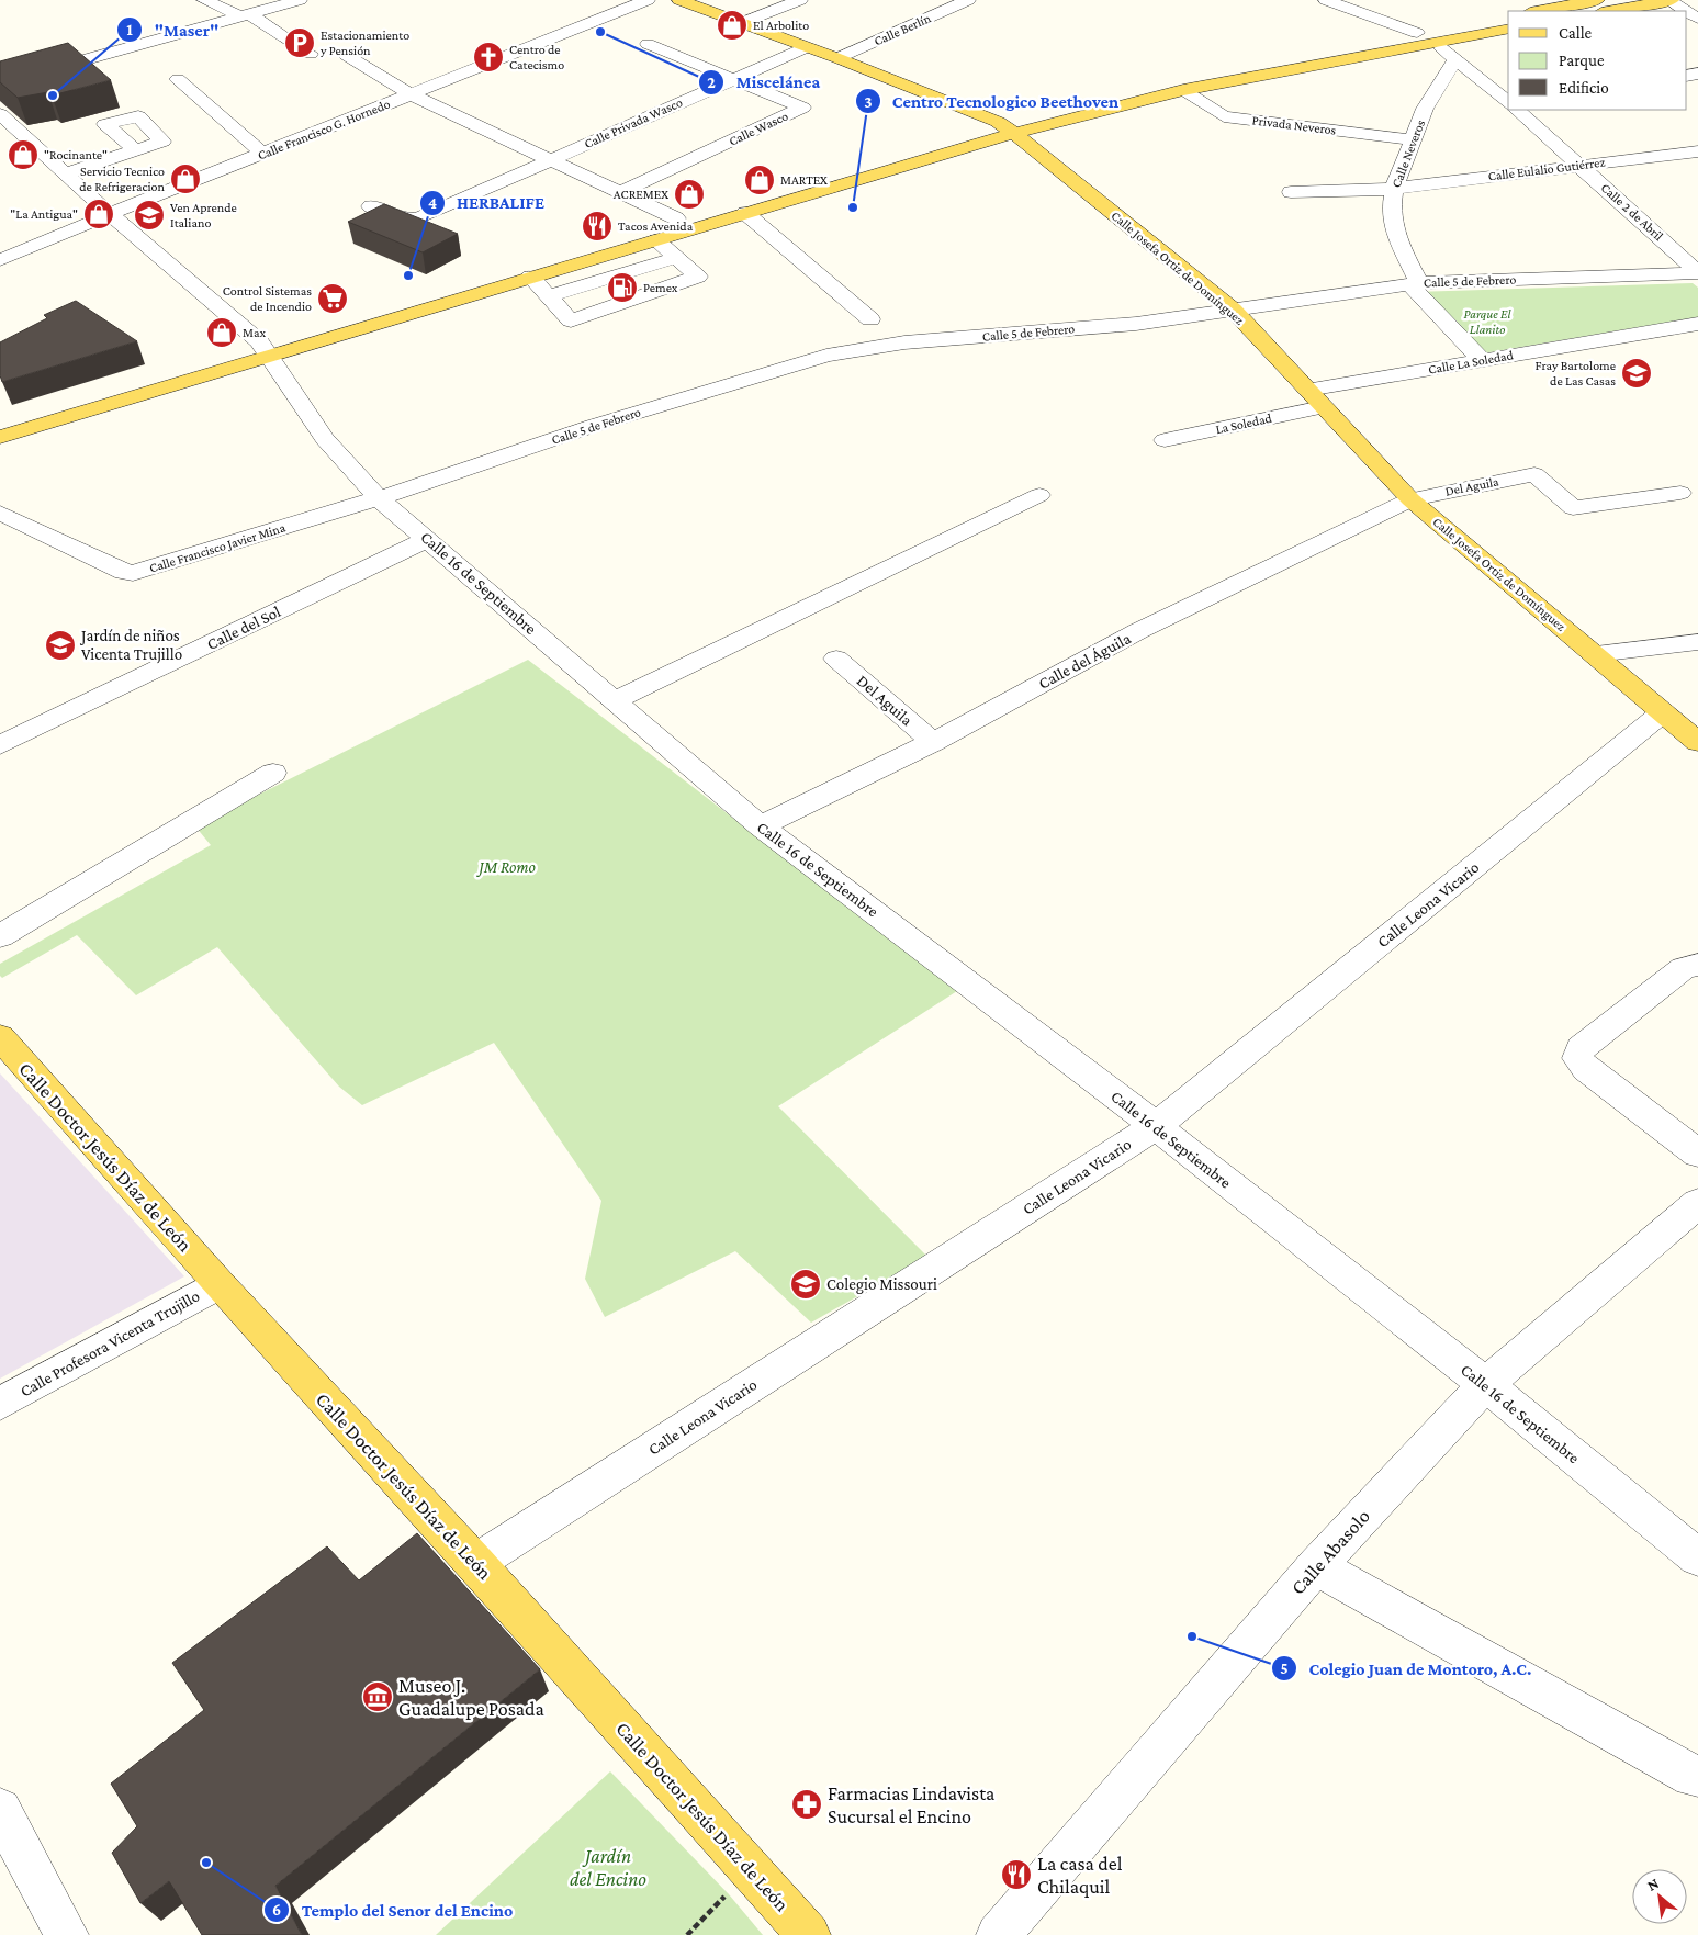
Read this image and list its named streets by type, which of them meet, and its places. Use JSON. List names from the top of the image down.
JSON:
{
  "streets": {
    "main road": ["Calle Josefa Ortiz de Domínguez", "Calle Doctor Jesús Díaz de León"],
    "street": [
      "Calle Berlín",
      "Calle Privada Wasco",
      "Privada Neveros",
      "Calle Wasco",
      "Calle Francisco G. Hornedo",
      "Calle Neveros",
      "Calle Eulalio Gutiérrez",
      "Calle 2 de Abril",
      "Calle 5 de Febrero",
      "Calle La Soledad",
      "La Soledad",
      "Del Aguila",
      "Calle Francisco Javier Mina",
      "Calle 16 de Septiembre",
      "Calle del Sol",
      "Calle del Águila",
      "Calle Leona Vicario",
      "Calle Profesora Vicenta Trujillo",
      "Calle Abasolo"
    ]
  },
  "crossings": [
    ["Calle Berlín", "Calle Josefa Ortiz de Domínguez"],
    ["Calle Privada Wasco", "Calle Wasco"],
    ["Calle Privada Wasco", "Calle Josefa Ortiz de Domínguez"],
    ["Privada Neveros", "Calle Neveros"],
    ["Calle Francisco G. Hornedo", "Calle 16 de Septiembre"],
    ["Calle Neveros", "Calle Eulalio Gutiérrez"],
    ["Calle Neveros", "Calle 2 de Abril"],
    ["Calle Neveros", "Calle 5 de Febrero"],
    ["Calle Neveros", "Calle La Soledad"],
    ["Calle Eulalio Gutiérrez", "Calle 2 de Abril"],
    ["Calle 2 de Abril", "Calle 5 de Febrero"],
    ["Calle Josefa Ortiz de Domínguez", "Calle 5 de Febrero"],
    ["Calle Josefa Ortiz de Domínguez", "Calle La Soledad"],
    ["Calle Josefa Ortiz de Domínguez", "La Soledad"],
    ["Calle Josefa Ortiz de Domínguez", "Del Aguila"],
    ["Calle Josefa Ortiz de Domínguez", "Calle del Águila"],
    ["Calle Josefa Ortiz de Domínguez", "Calle Leona Vicario"],
    ["Calle 5 de Febrero", "Calle Francisco Javier Mina"],
    ["Calle 5 de Febrero", "Calle 16 de Septiembre"],
    ["Del Aguila", "Calle del Águila"],
    ["Calle Francisco Javier Mina", "Calle 16 de Septiembre"],
    ["Calle 16 de Septiembre", "Calle del Sol"],
    ["Calle 16 de Septiembre", "Calle del Águila"],
    ["Calle 16 de Septiembre", "Calle Leona Vicario"],
    ["Calle 16 de Septiembre", "Calle Abasolo"],
    ["Calle Leona Vicario", "Calle Doctor Jesús Díaz de León"],
    ["Calle Doctor Jesús Díaz de León", "Calle Profesora Vicenta Trujillo"]
  ],
  "parks": ["Parque El Llanito", "JM Romo", "Jardín del Encino"],
  "places": {
    "shop": [
      "El Arbolito",
      "\"Rocinante\"",
      "Servicio Tecnico de Refrigeracion",
      "MARTEX",
      "ACREMEX",
      "\"La Antigua\"",
      "Max"
    ],
    "other": [
      "Miscelánea",
      "\"Maser\"",
      "Centro Tecnologico Beethoven",
      "HERBALIFE",
      "Colegio Juan de Montoro, A.C.",
      "Templo del Senor del Encino"
    ],
    "parking": ["Estacionamiento y Pensión"],
    "church": ["Centro de Catecismo"],
    "school or university": [
      "Ven Aprende Italiano",
      "Fray Bartolome de Las Casas",
      "Jardín de niños Vicenta Trujillo",
      "Colegio Missouri"
    ],
    "restaurant": ["Tacos Avenida", "La casa del Chilaquil"],
    "fuel station": ["Pemex"],
    "supermarket": ["Control Sistemas de Incendio"],
    "museum": ["Museo J. Guadalupe Posada"],
    "pharmacy": ["Farmacias Lindavista Sucursal el Encino"]
  },
  "legend": ["Calle", "Parque", "Edificio"],
  "north": "top left"
}
